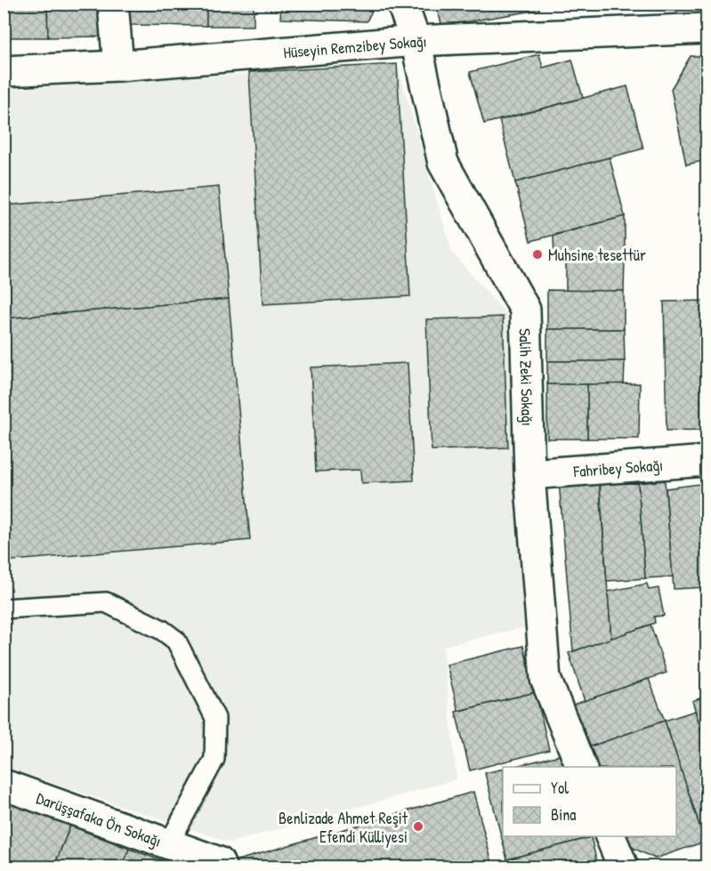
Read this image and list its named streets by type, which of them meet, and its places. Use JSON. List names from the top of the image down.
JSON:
{
  "streets": {
    "street": [
      "Hüseyin Remzibey Sokağı",
      "Salih Zeki Sokağı",
      "Fahribey Sokağı",
      "Darüşşafaka Ön Sokağı"
    ]
  },
  "crossings": [
    ["Hüseyin Remzibey Sokağı", "Salih Zeki Sokağı"],
    ["Salih Zeki Sokağı", "Fahribey Sokağı"]
  ],
  "places": ["Muhsine tesettür", "Benlizade Ahmet Reşit Efendi Külliyesi"],
  "legend": ["Yol", "Bina"]
}
